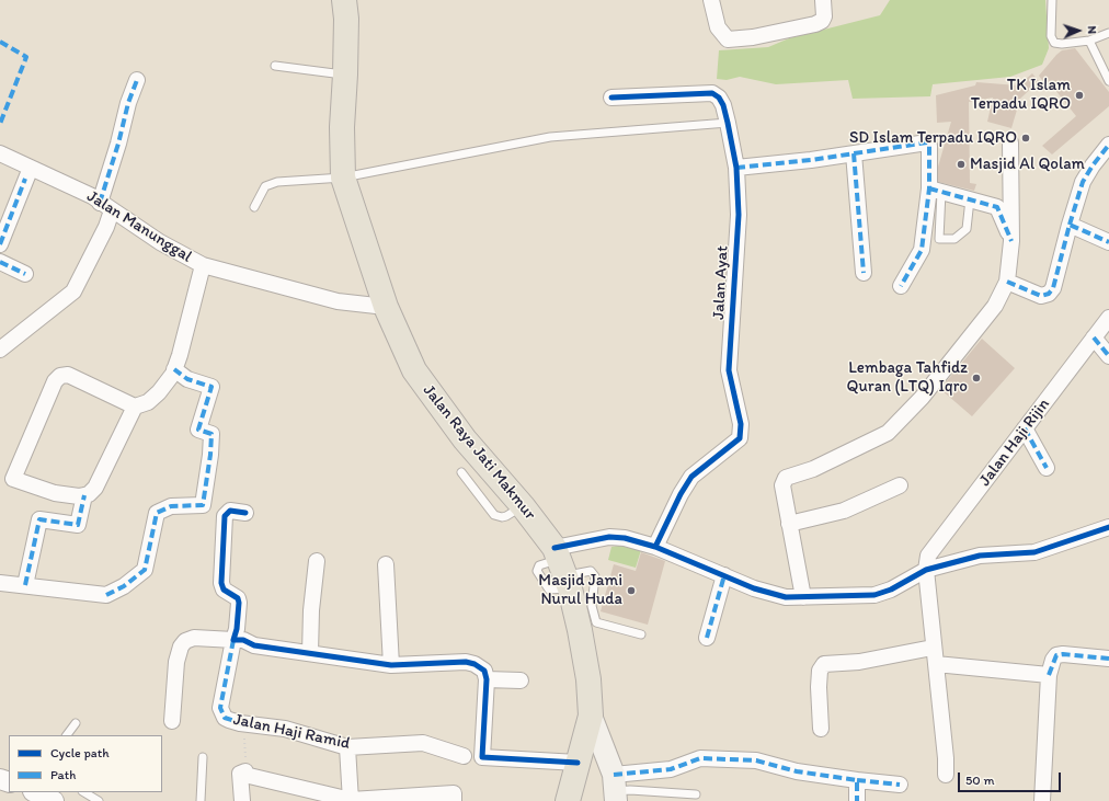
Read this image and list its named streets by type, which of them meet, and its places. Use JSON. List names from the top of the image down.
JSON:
{
  "streets": {
    "main road": ["Jalan Raya Jati Makmur"],
    "street": [
      "Jalan Manunggal",
      "Jalan Ayat",
      "Jalan Haji Rijin",
      "Jalan Haji Ramid"
    ]
  },
  "crossings": [
    ["Jalan Manunggal", "Jalan Raya Jati Makmur"]
  ],
  "places": [
    "TK Islam Terpadu IQRO",
    "SD Islam Terpadu IQRO",
    "Masjid Al Qolam",
    "Lembaga Tahfidz Quran (LTQ) Iqro",
    "Masjid Jami Nurul Huda"
  ],
  "legend": ["Cycle path", "Path"],
  "scale_bar": "50 m",
  "north": "right"
}
